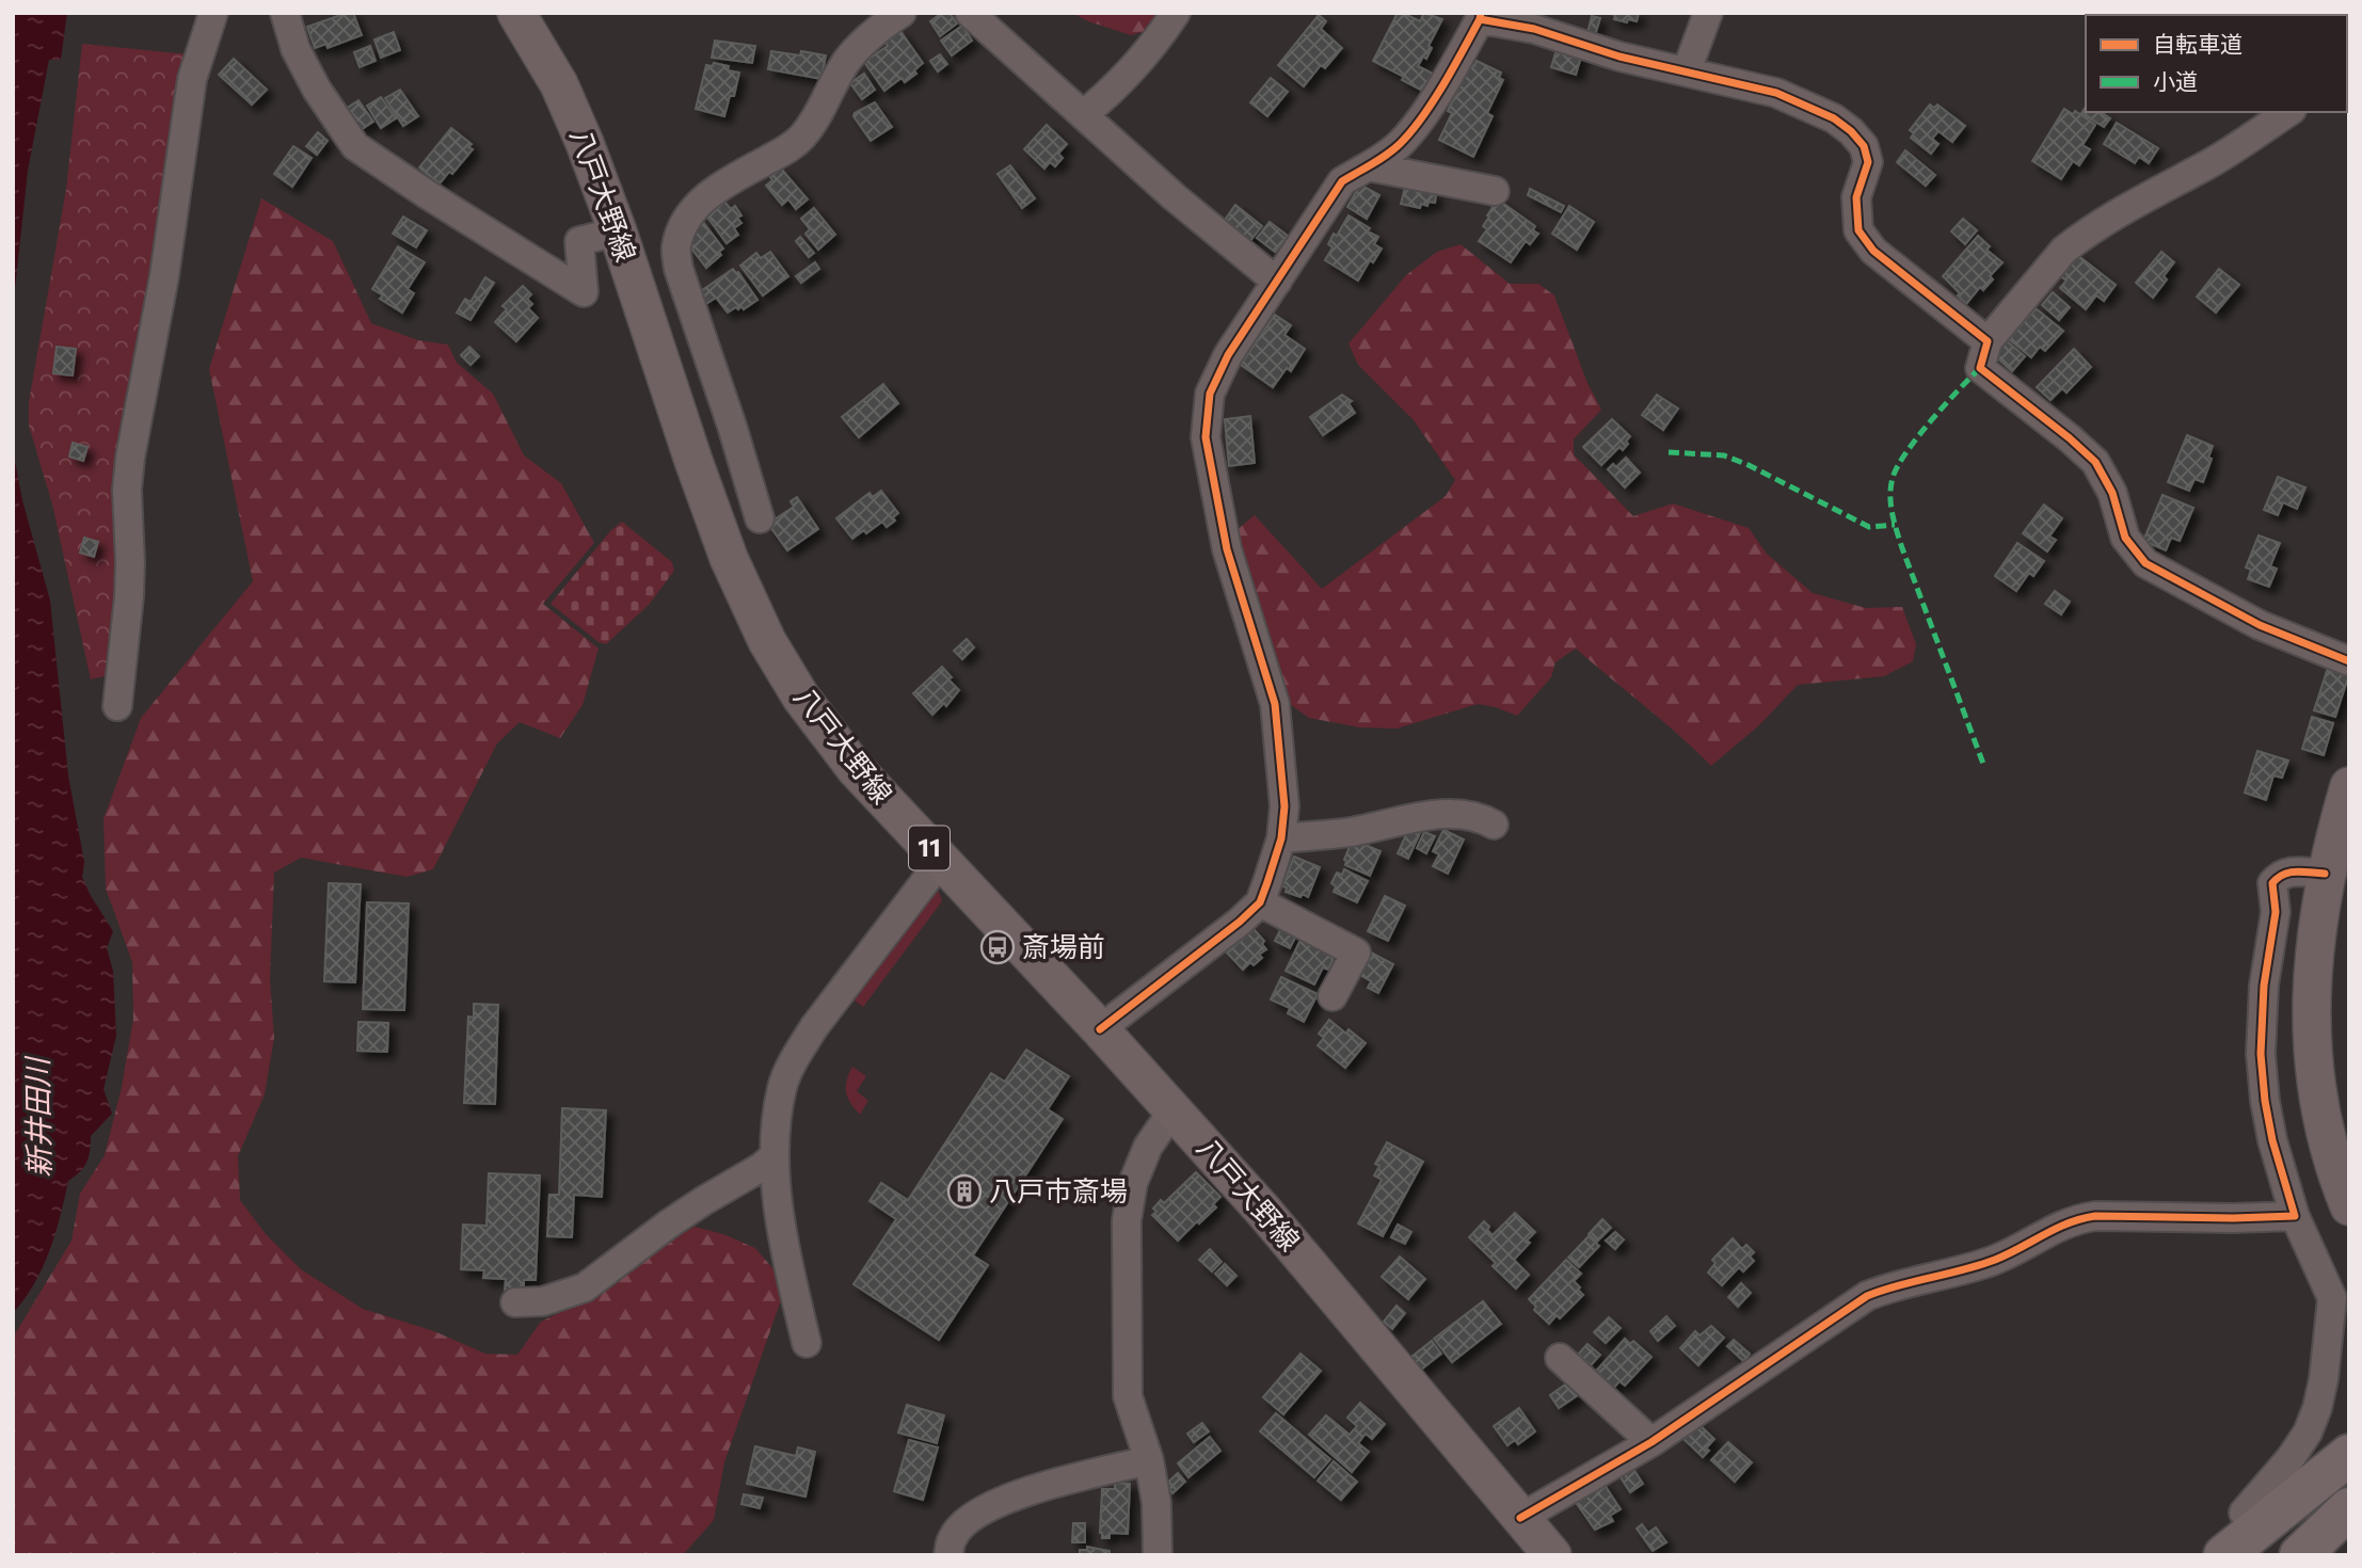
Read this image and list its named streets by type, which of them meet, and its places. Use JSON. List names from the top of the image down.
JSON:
{
  "streets": {
    "main road": ["八戸大野線", "11"]
  },
  "water": ["新井田川"],
  "places": {
    "bus stop": ["斎場前"],
    "building": ["八戸市斎場"]
  },
  "legend": ["自転車道", "小道"]
}
